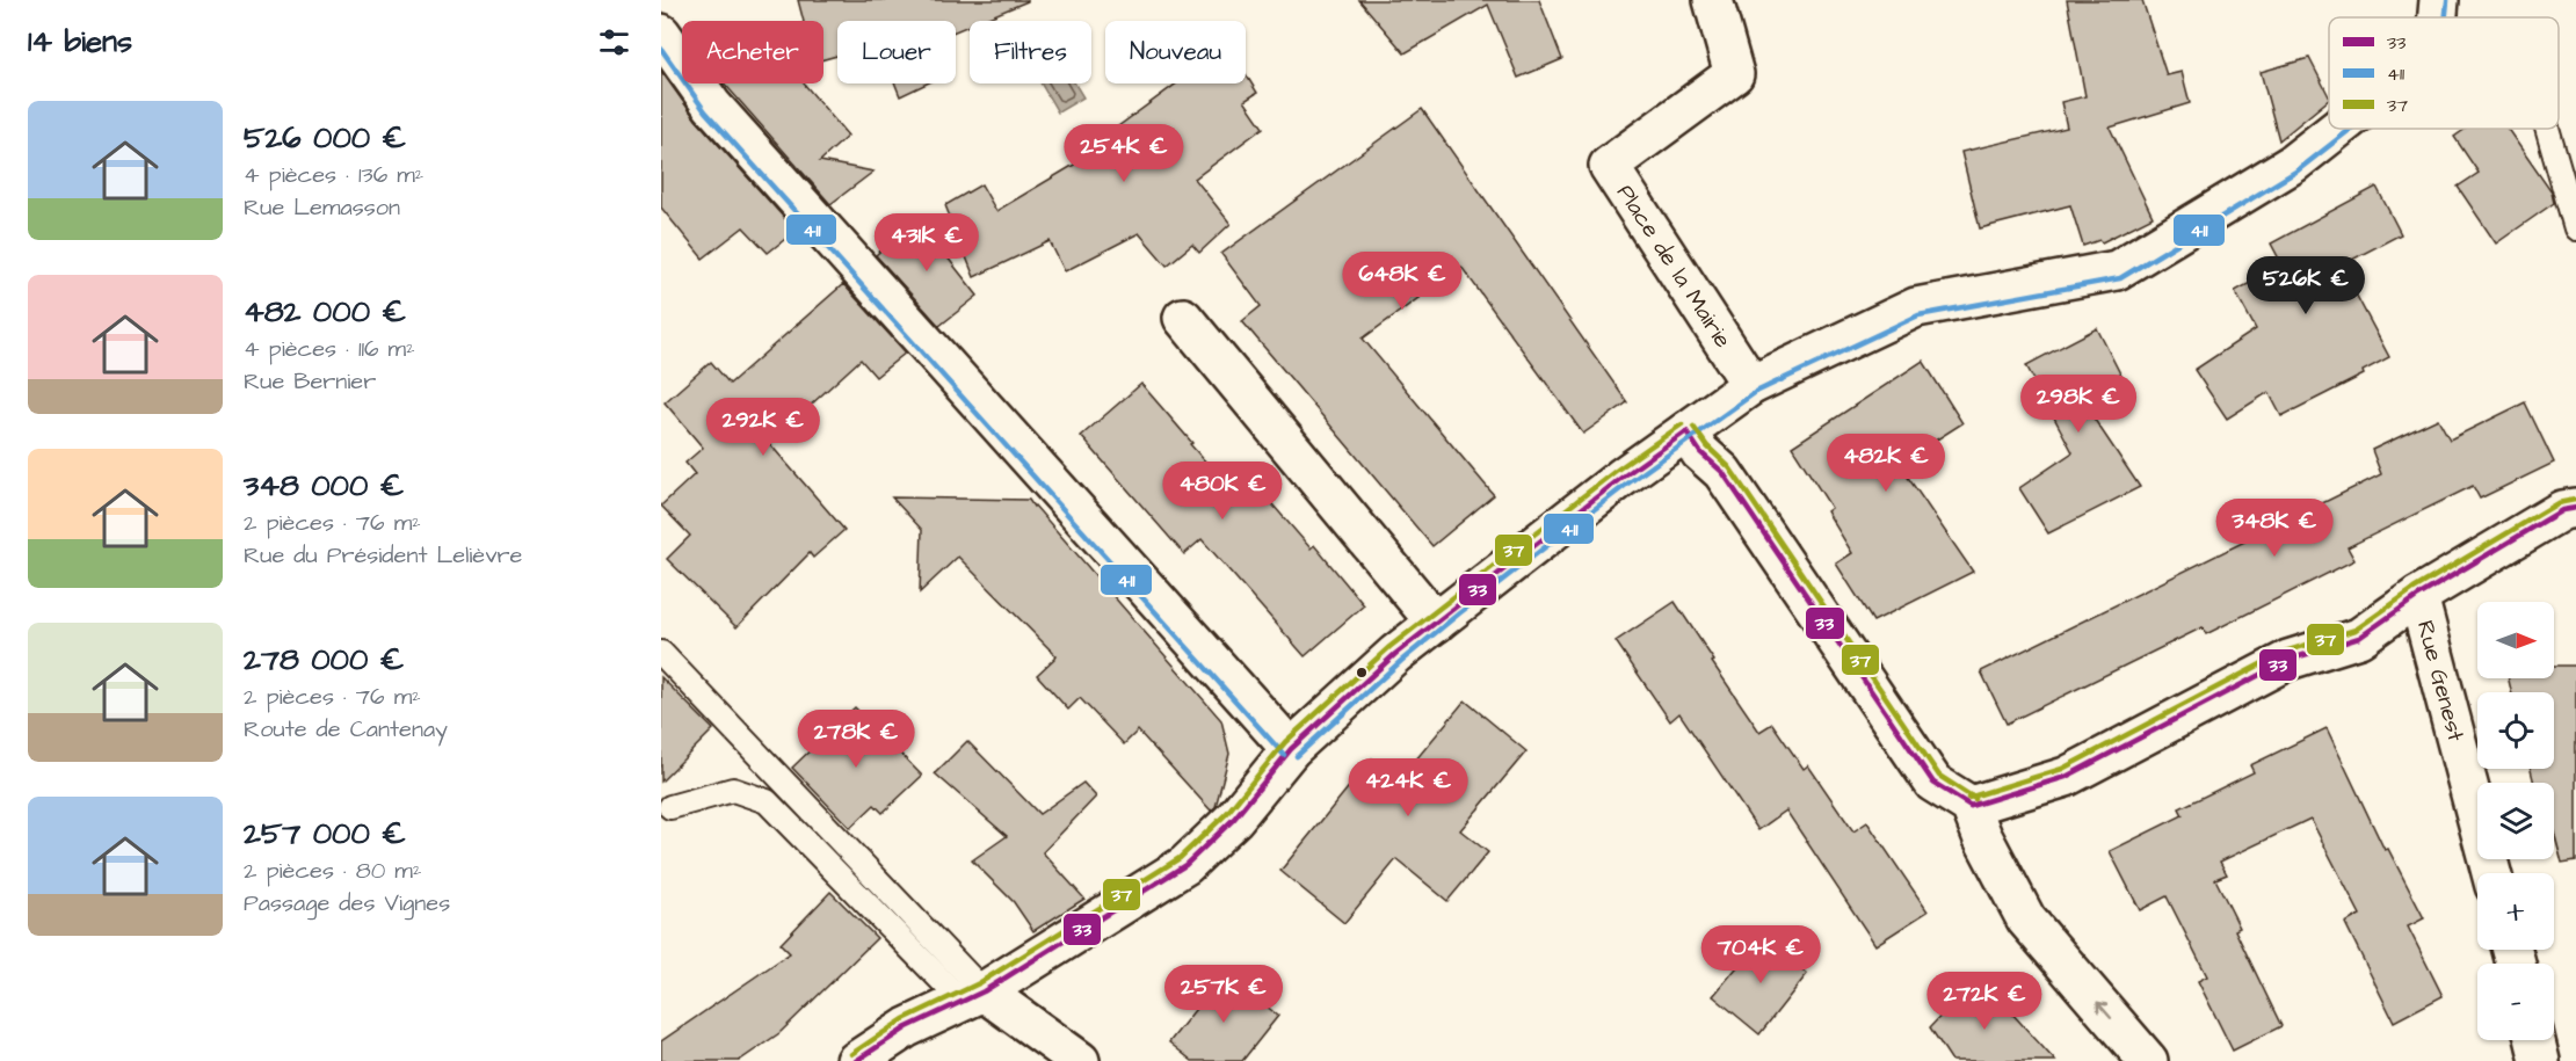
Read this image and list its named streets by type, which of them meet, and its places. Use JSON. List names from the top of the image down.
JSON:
{
  "streets": {
    "street": ["Place de la Mairie", "Rue Genest"]
  },
  "lines": ["transit line 411", "transit line 37", "transit line 33"],
  "legend": ["33", "411", "37"],
  "north": "right",
  "page": {
    "heading": "14 biens",
    "chip": [
      "Acheter",
      "Louer",
      "Filtres",
      "Nouveau"
    ],
    "list": [
      {
        "name": "526 000 €",
        "note": "4 pièces · 136 m² · Rue Lemasson"
      },
      {
        "name": "482 000 €",
        "note": "4 pièces · 116 m² · Rue Bernier"
      },
      {
        "name": "348 000 €",
        "note": "2 pièces · 76 m² · Rue du Président Lelièvre"
      },
      {
        "name": "278 000 €",
        "note": "2 pièces · 76 m² · Route de Cantenay"
      },
      {
        "name": "257 000 €",
        "note": "2 pièces · 80 m² · Passage des Vignes"
      }
    ],
    "price": [
      "254K €",
      "431K €",
      "648K €",
      "526K €",
      "298K €",
      "292K €",
      "482K €",
      "480K €",
      "348K €",
      "278K €",
      "424K €",
      "704K €",
      "257K €",
      "272K €"
    ],
    "map_buttons": ["+", "−"]
  }
}
